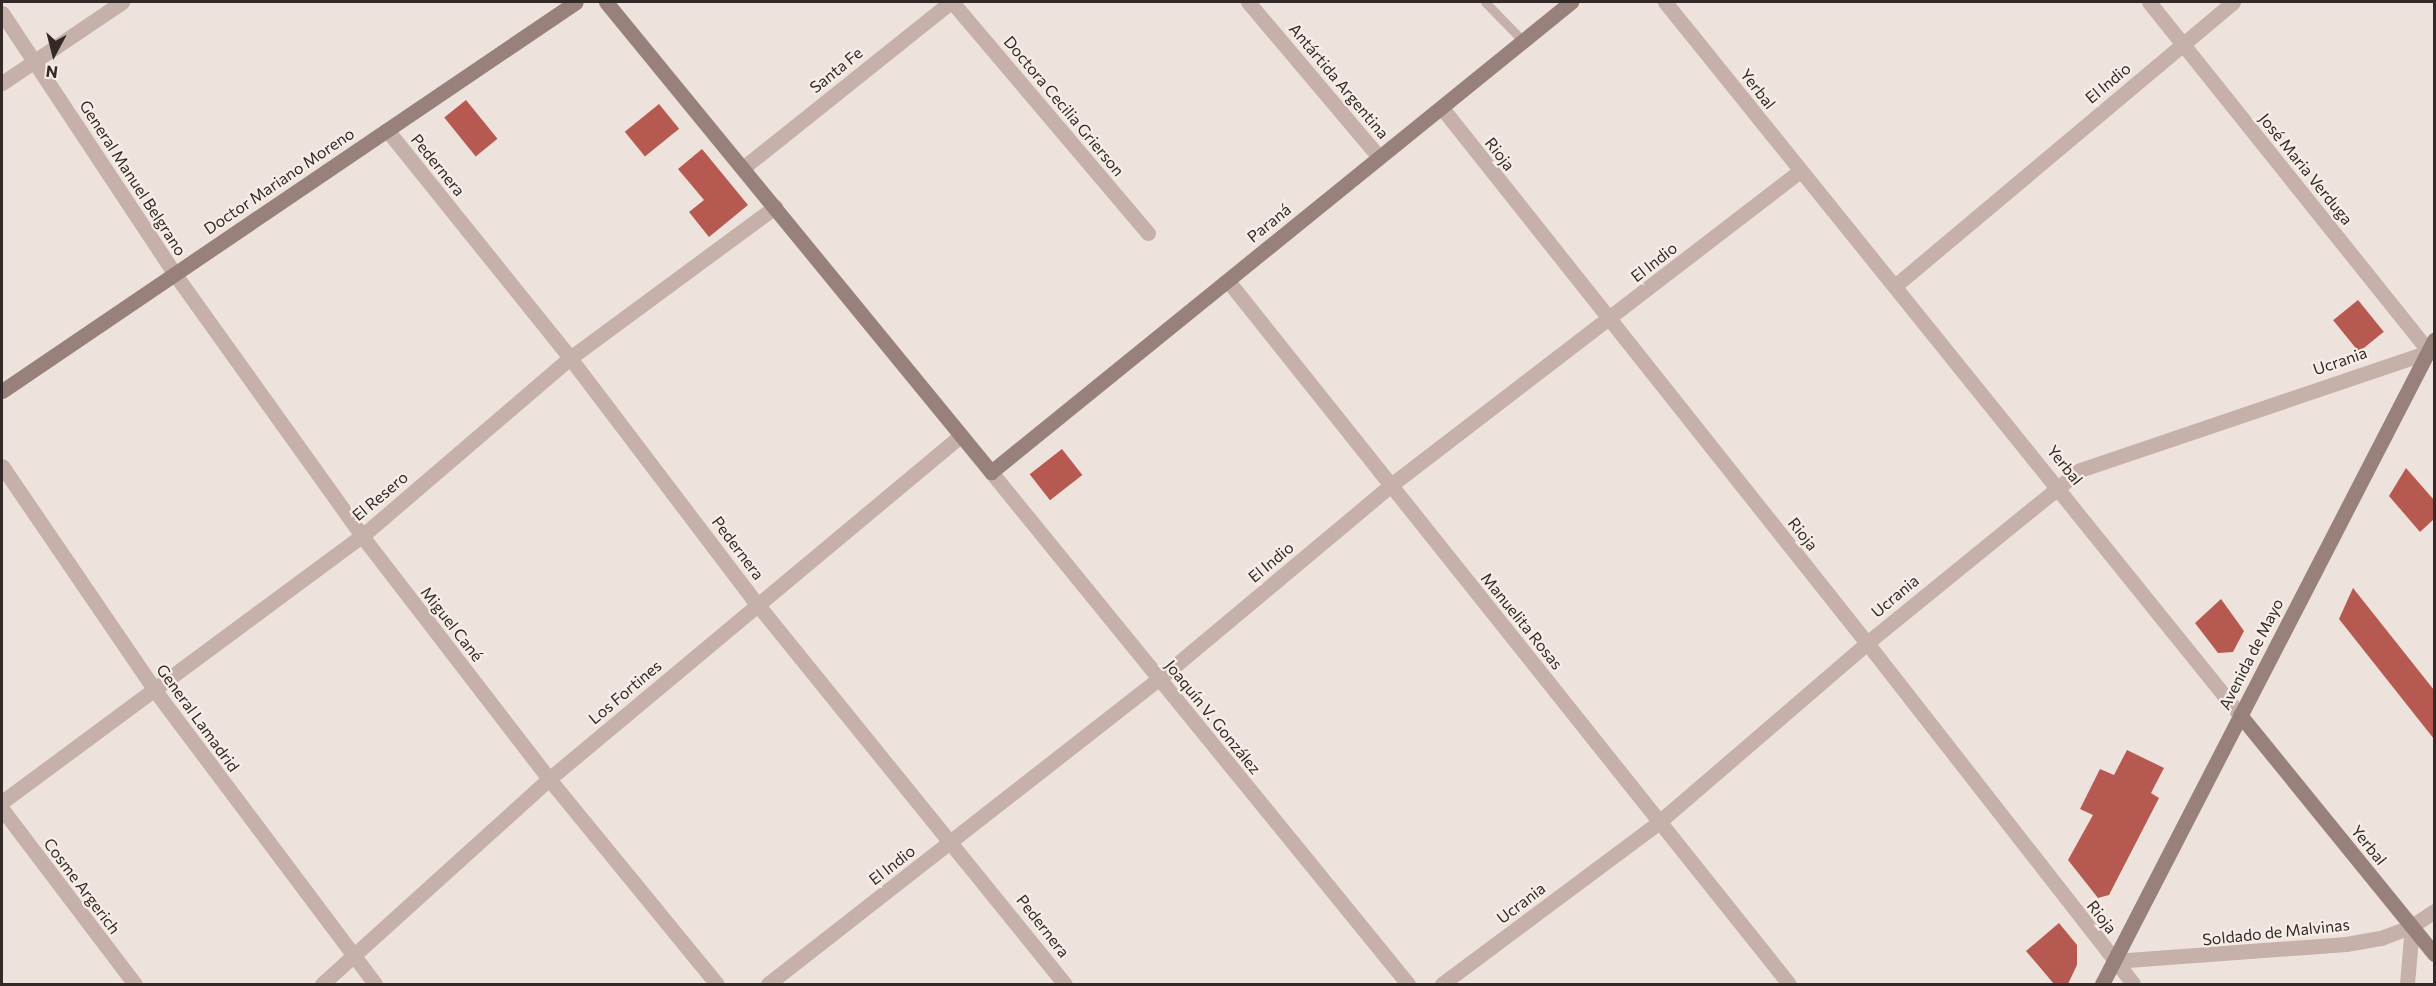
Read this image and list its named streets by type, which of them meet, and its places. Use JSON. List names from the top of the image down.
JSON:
{
  "streets": {
    "street": [
      "Santa Fe",
      "Antártida Argentina",
      "El Indio",
      "Yerbal",
      "Doctora Cecilia Grierson",
      "Rioja",
      "Pedernera",
      "José Maria Verduga",
      "General Manuel Belgrano",
      "Doctor Mariano Moreno",
      "Paraná",
      "Ucrania",
      "El Resero",
      "Manuelita Rosas",
      "Miguel Cané",
      "Avenida de Mayo",
      "Los Fortines",
      "Joaquín V. González",
      "General Lamadrid",
      "Cosme Argerich",
      "Soldado de Malvinas"
    ]
  },
  "crossings": [
    ["Santa Fe", "Doctora Cecilia Grierson"],
    ["Antártida Argentina", "Paraná"],
    ["El Indio", "Yerbal"],
    ["El Indio", "Rioja"],
    ["El Indio", "Pedernera"],
    ["El Indio", "José Maria Verduga"],
    ["El Indio", "Manuelita Rosas"],
    ["El Indio", "Joaquín V. González"],
    ["Yerbal", "Ucrania"],
    ["Yerbal", "Avenida de Mayo"],
    ["Yerbal", "Soldado de Malvinas"],
    ["Rioja", "Paraná"],
    ["Rioja", "Ucrania"],
    ["Rioja", "Avenida de Mayo"],
    ["Rioja", "Soldado de Malvinas"],
    ["Pedernera", "Doctor Mariano Moreno"],
    ["Pedernera", "El Resero"],
    ["Pedernera", "Los Fortines"],
    ["José Maria Verduga", "Ucrania"],
    ["José Maria Verduga", "Avenida de Mayo"],
    ["General Manuel Belgrano", "Doctor Mariano Moreno"],
    ["General Manuel Belgrano", "Miguel Cané"],
    ["Doctor Mariano Moreno", "Miguel Cané"],
    ["Paraná", "Manuelita Rosas"],
    ["Paraná", "Joaquín V. González"],
    ["Ucrania", "Manuelita Rosas"],
    ["Ucrania", "Avenida de Mayo"],
    ["El Resero", "Miguel Cané"],
    ["El Resero", "General Lamadrid"],
    ["Miguel Cané", "Los Fortines"],
    ["Avenida de Mayo", "Soldado de Malvinas"],
    ["Los Fortines", "General Lamadrid"]
  ],
  "north": "bottom"
}
